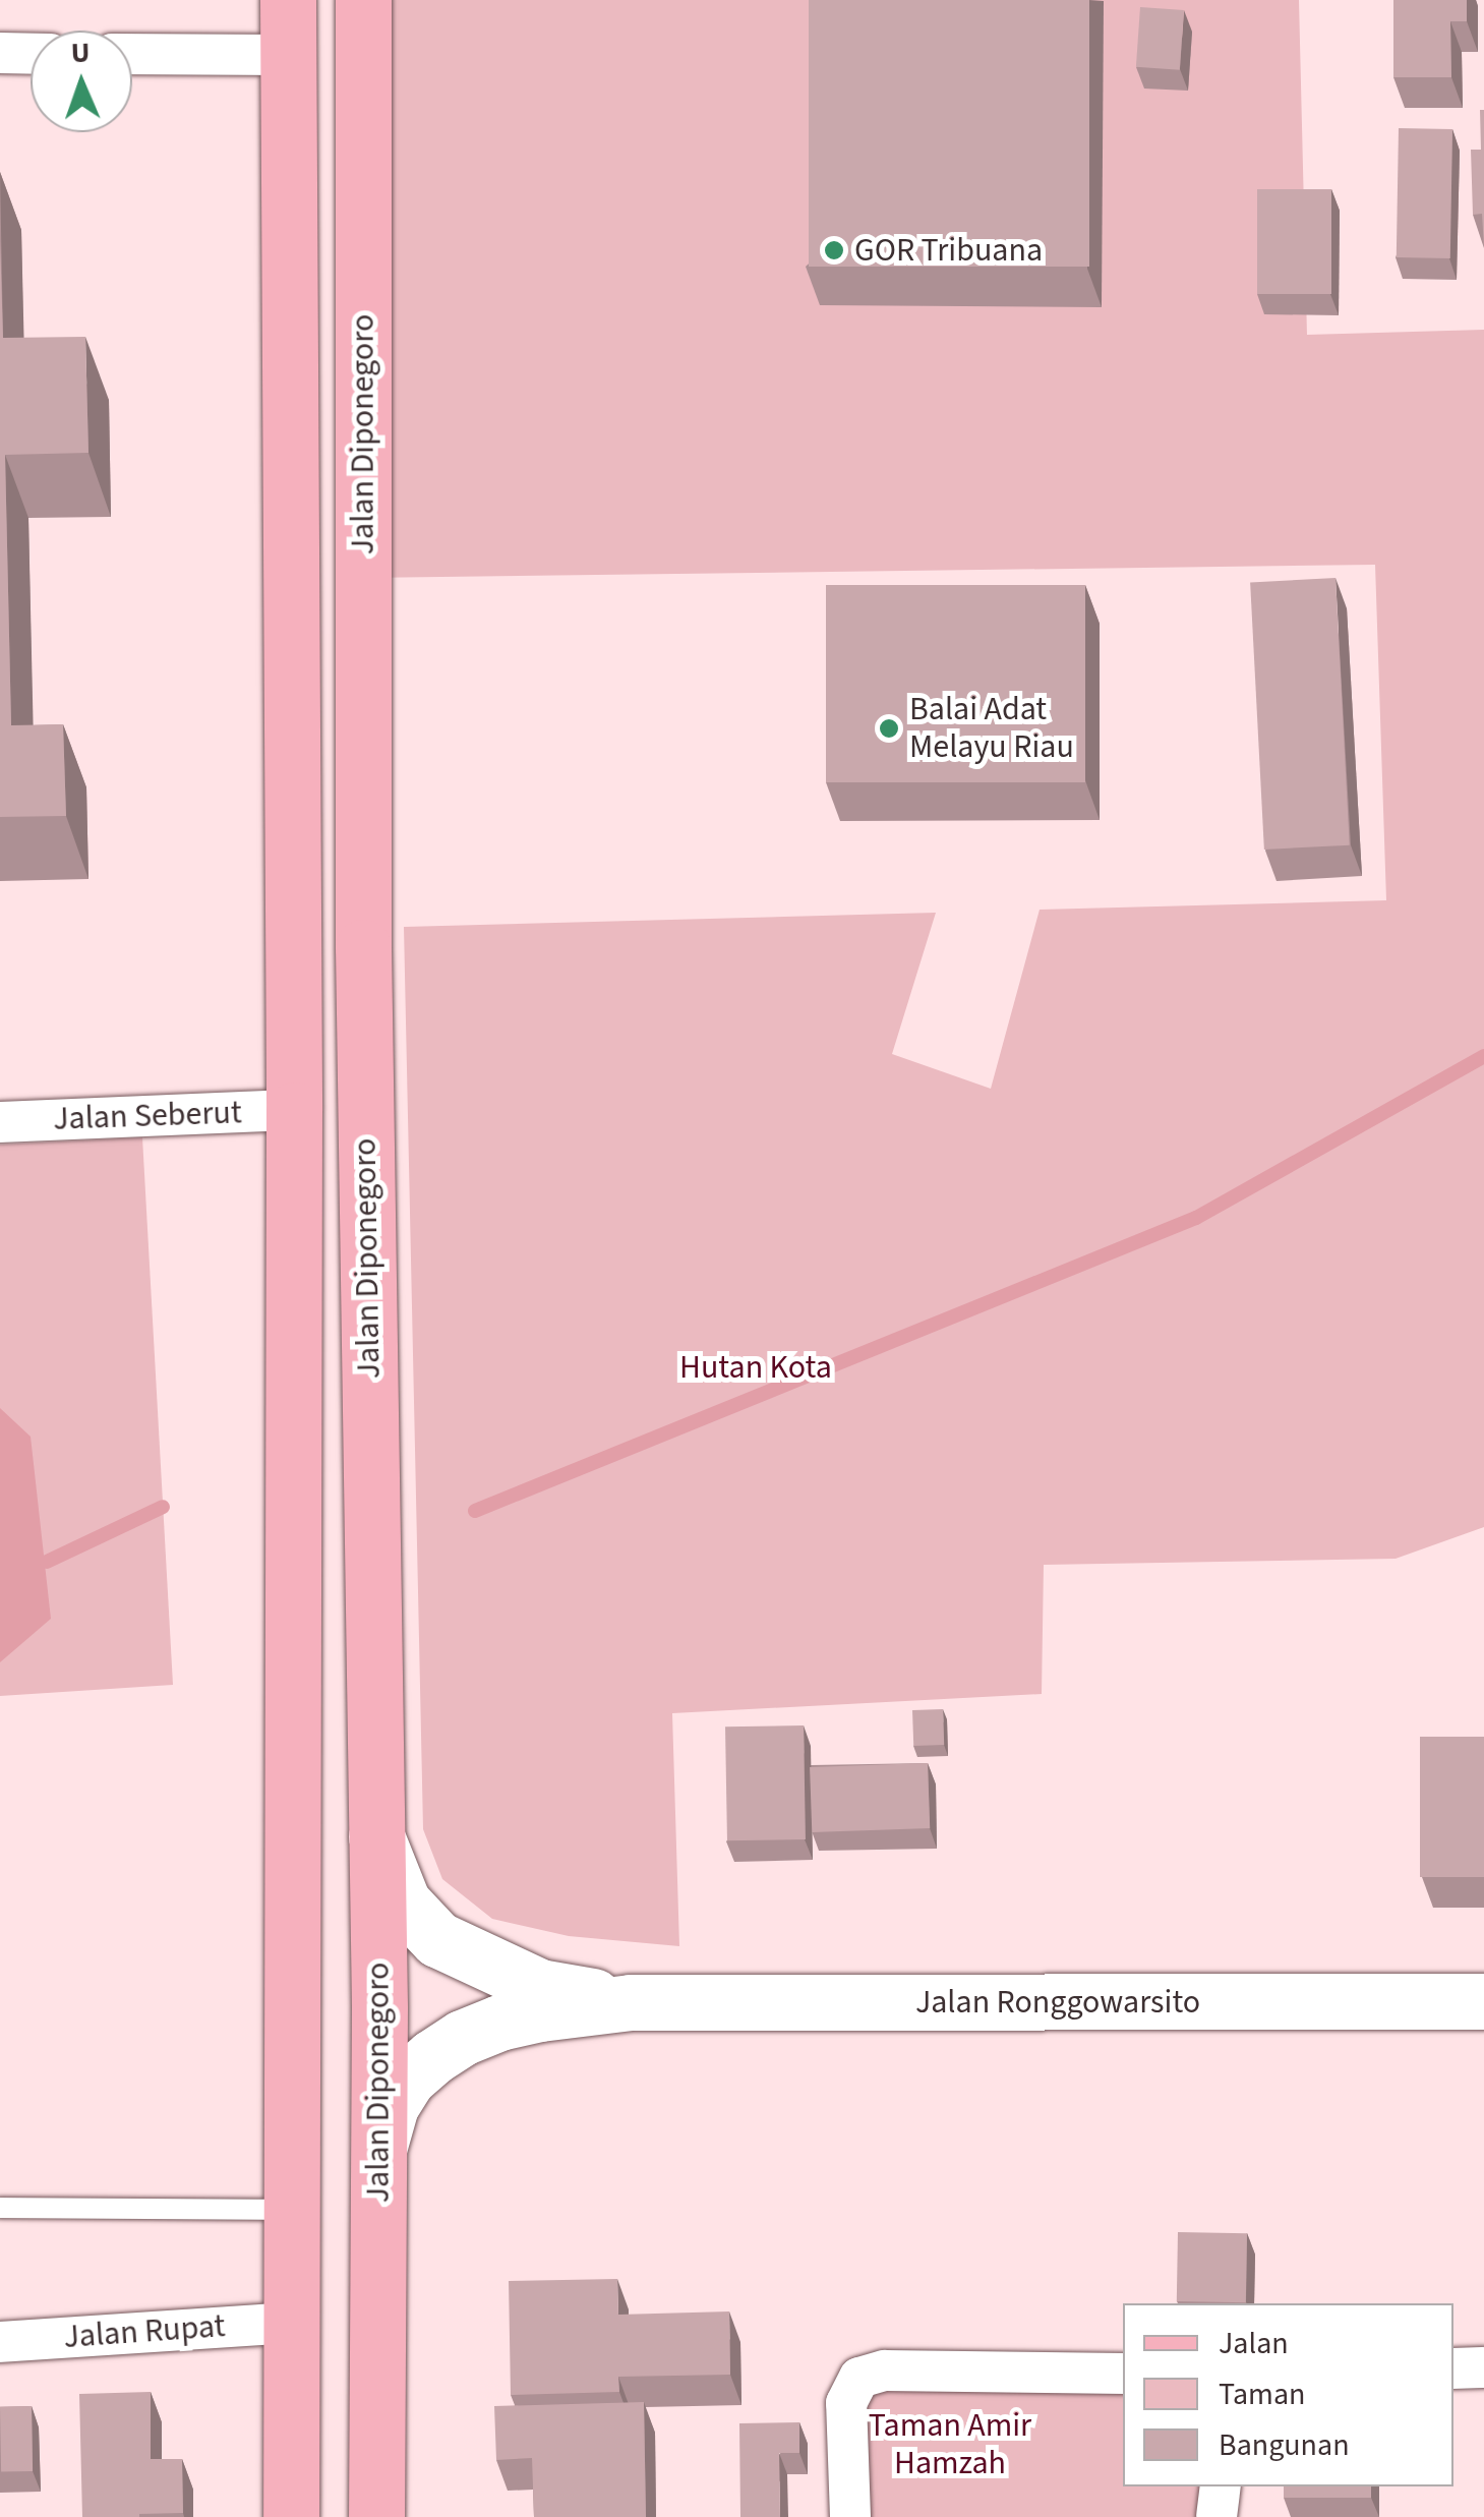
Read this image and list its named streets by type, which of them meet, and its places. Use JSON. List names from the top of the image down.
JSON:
{
  "streets": {
    "main road": ["Jalan Diponegoro"],
    "street": ["Jalan Seberut", "Jalan Ronggowarsito", "Jalan Rupat"]
  },
  "crossings": [
    ["Jalan Diponegoro", "Jalan Ronggowarsito"]
  ],
  "parks": ["Hutan Kota", "Taman Amir Hamzah"],
  "places": ["GOR Tribuana", "Balai Adat Melayu Riau"],
  "legend": ["Jalan", "Taman", "Bangunan"],
  "north": "top"
}
